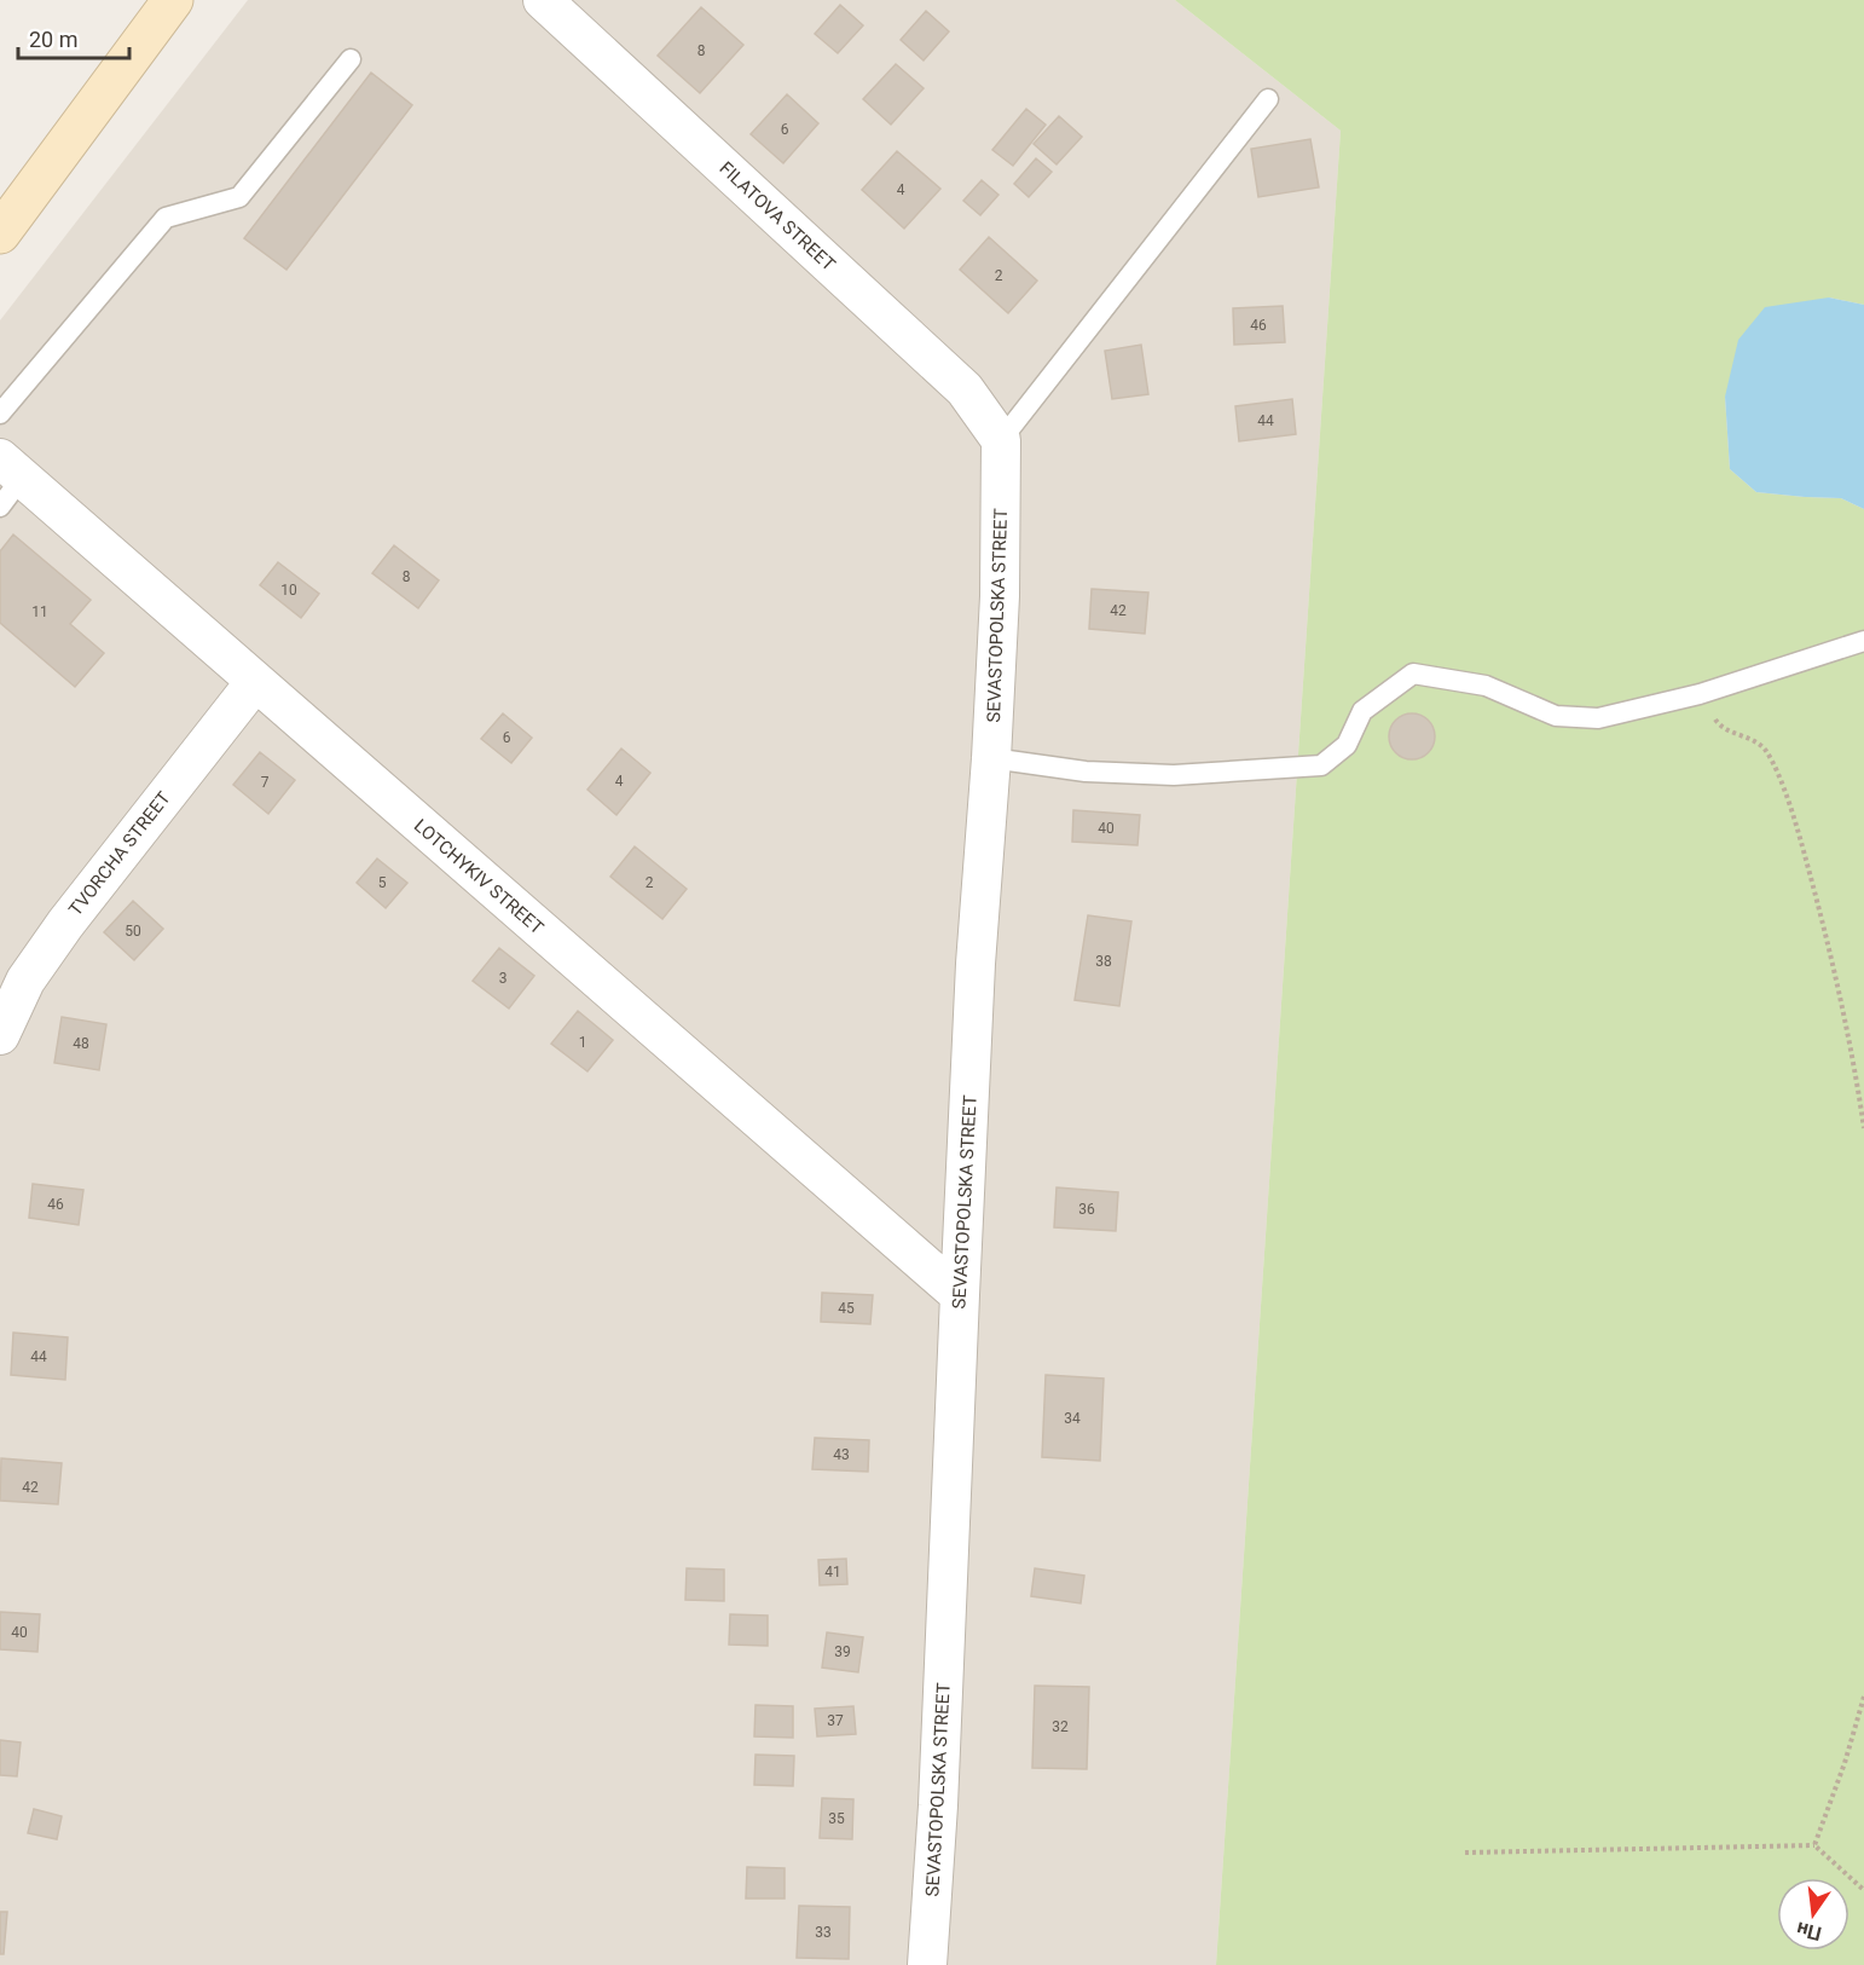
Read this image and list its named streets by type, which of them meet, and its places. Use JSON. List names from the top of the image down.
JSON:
{
  "streets": {
    "street": [
      "FILATOVA STREET",
      "SEVASTOPOLSKA STREET",
      "TVORCHA STREET",
      "LOTCHYKIV STREET"
    ]
  },
  "crossings": [
    ["FILATOVA STREET", "SEVASTOPOLSKA STREET"],
    ["SEVASTOPOLSKA STREET", "LOTCHYKIV STREET"],
    ["TVORCHA STREET", "LOTCHYKIV STREET"]
  ],
  "house_numbers": [
    "8",
    "6",
    "4",
    "2",
    "46",
    "44",
    "8",
    "10",
    "42",
    "11",
    "6",
    "4",
    "7",
    "40",
    "5",
    "2",
    "50",
    "38",
    "3",
    "1",
    "48",
    "46",
    "36",
    "45",
    "44",
    "34",
    "43",
    "42",
    "41",
    "40",
    "39",
    "37",
    "32",
    "35",
    "33"
  ],
  "scale_bar": "20 m",
  "north": "bottom"
}
